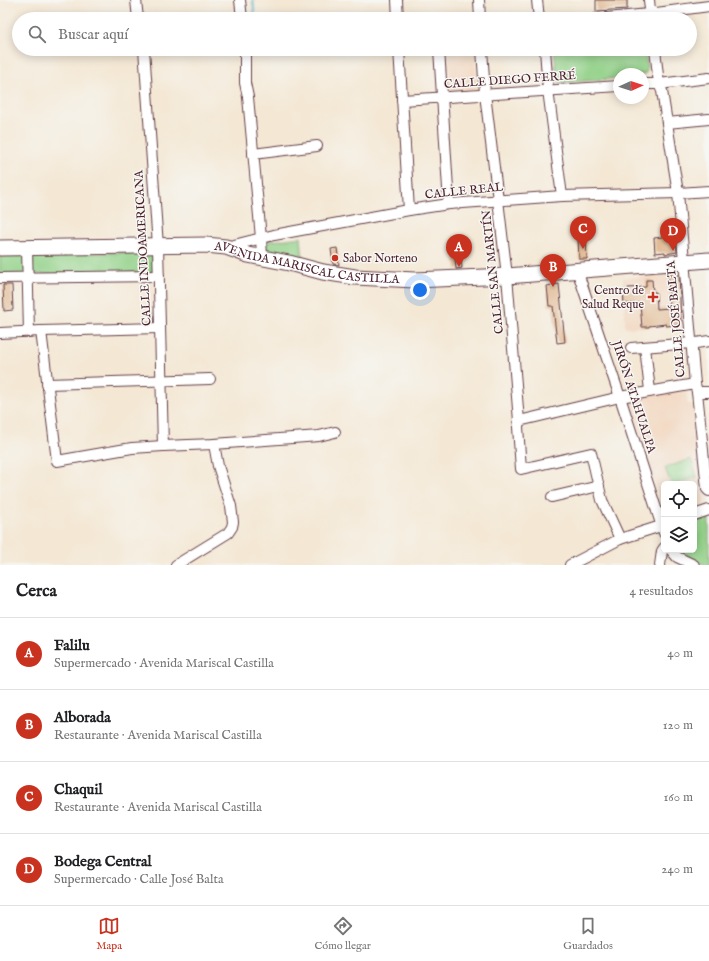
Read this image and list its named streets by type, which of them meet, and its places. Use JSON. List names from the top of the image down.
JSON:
{
  "streets": {
    "highway": ["AVENIDA MARISCAL CASTILLA"],
    "street": [
      "CALLE DIEGO FERRÉ",
      "CALLE REAL",
      "CALLE INDOAMERICANA",
      "CALLE SAN MARTÍN",
      "CALLE JOSÉ BALTA",
      "JIRÓN ATAHUALPA"
    ]
  },
  "crossings": [
    ["CALLE DIEGO FERRÉ", "CALLE SAN MARTÍN"],
    ["CALLE REAL", "AVENIDA MARISCAL CASTILLA"],
    ["CALLE REAL", "CALLE SAN MARTÍN"],
    ["CALLE REAL", "CALLE JOSÉ BALTA"],
    ["CALLE INDOAMERICANA", "AVENIDA MARISCAL CASTILLA"],
    ["AVENIDA MARISCAL CASTILLA", "CALLE SAN MARTÍN"],
    ["AVENIDA MARISCAL CASTILLA", "CALLE JOSÉ BALTA"],
    ["AVENIDA MARISCAL CASTILLA", "JIRÓN ATAHUALPA"]
  ],
  "places": {
    "other": ["Sabor Norteno"],
    "health": ["Centro de Salud Reque"]
  },
  "north": "right",
  "page": {
    "search": "Buscar aquí",
    "pins": [
      "C",
      "D",
      "A",
      "B"
    ],
    "heading": ["Cerca", "4 resultados"],
    "list": [
      {
        "mark": "A",
        "name": "Falilu",
        "note": "Supermercado · Avenida Mariscal Castilla",
        "value": "40 m"
      },
      {
        "mark": "B",
        "name": "Alborada",
        "note": "Restaurante · Avenida Mariscal Castilla",
        "value": "120 m"
      },
      {
        "mark": "C",
        "name": "Chaquil",
        "note": "Restaurante · Avenida Mariscal Castilla",
        "value": "160 m"
      },
      {
        "mark": "D",
        "name": "Bodega Central",
        "note": "Supermercado · Calle José Balta",
        "value": "240 m"
      }
    ],
    "nav": ["Mapa", "Cómo llegar", "Guardados"]
  }
}
